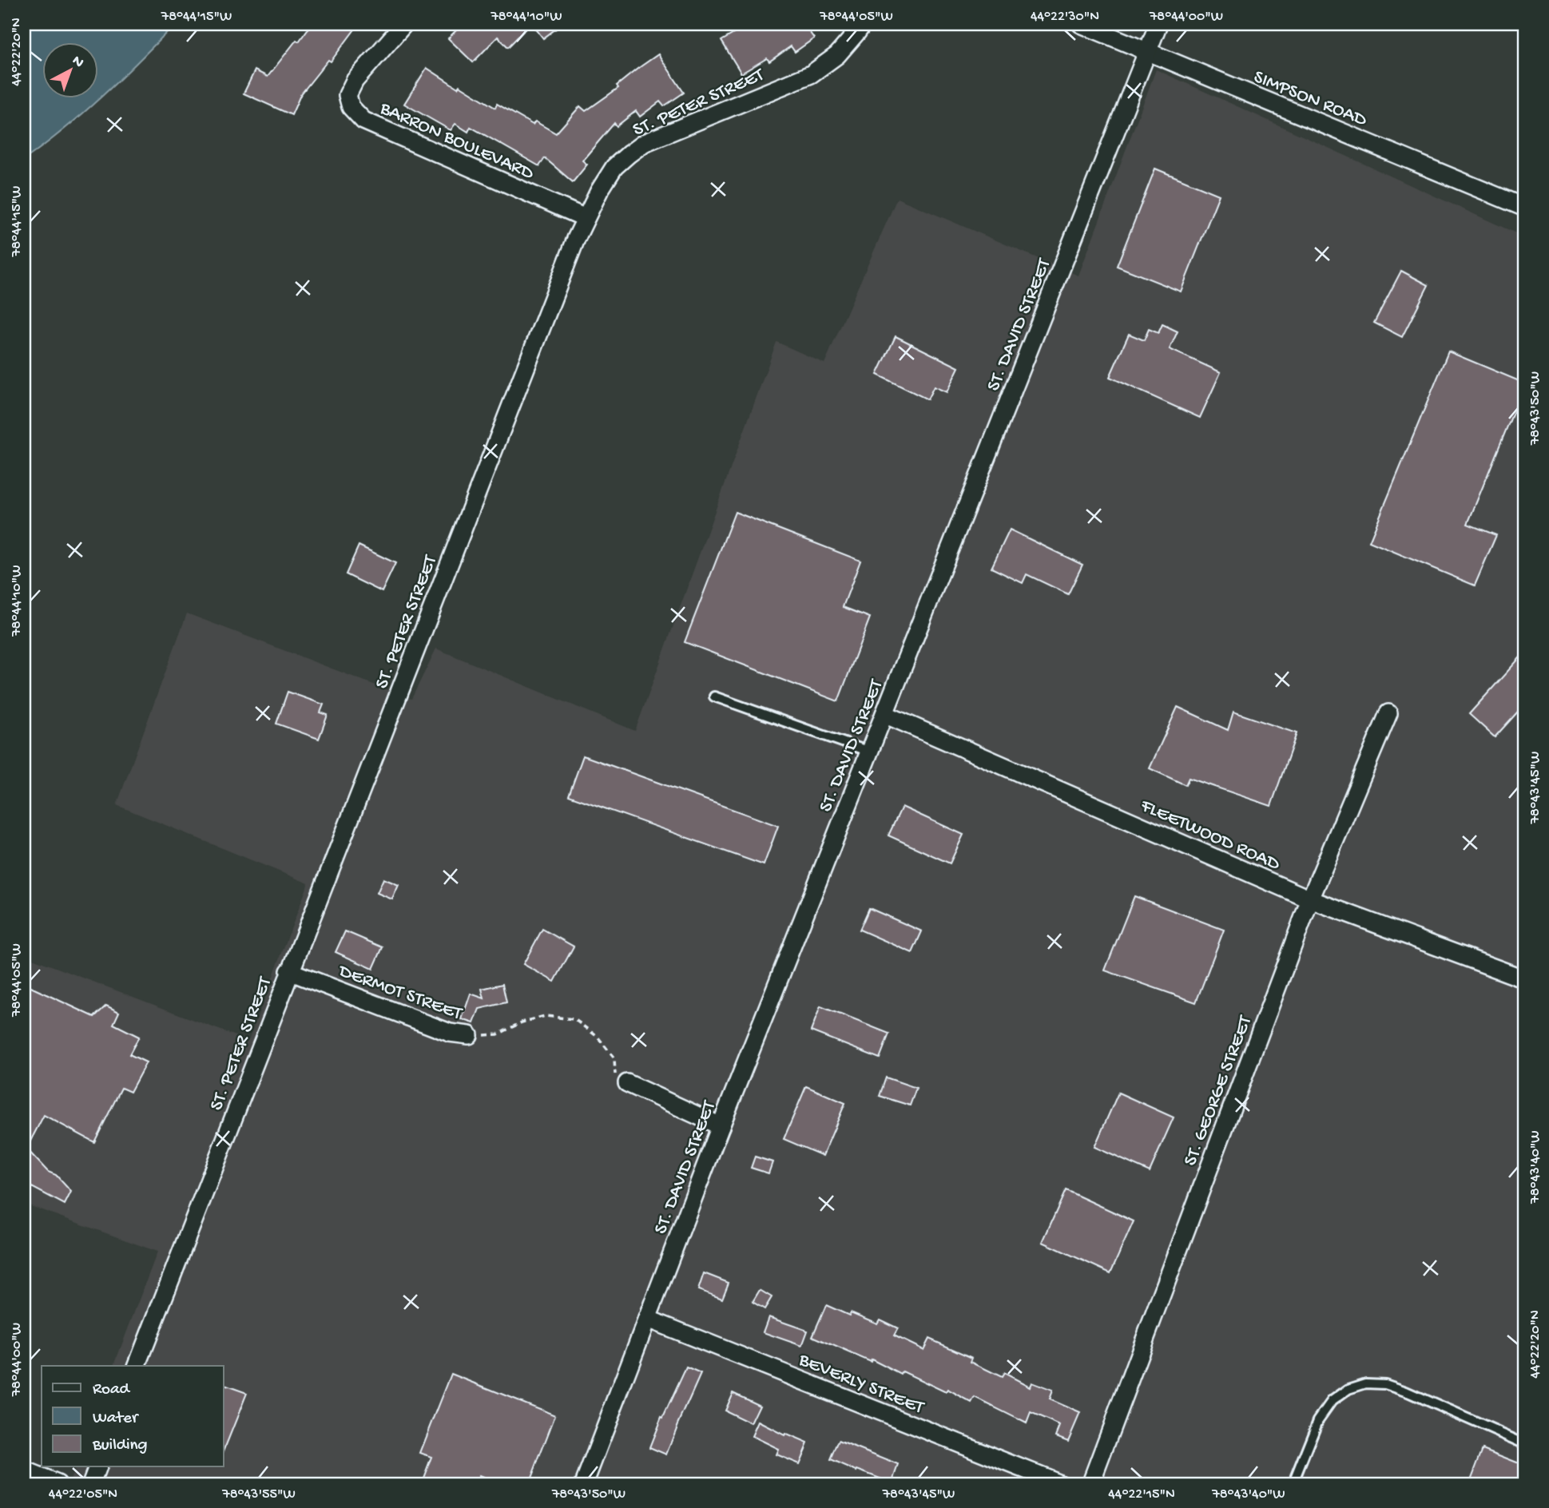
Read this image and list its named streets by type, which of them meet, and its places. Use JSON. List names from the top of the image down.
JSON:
{
  "streets": {
    "street": [
      "SIMPSON ROAD",
      "ST. PETER STREET",
      "BARRON BOULEVARD",
      "ST. DAVID STREET",
      "FLEETWOOD ROAD",
      "DERMOT STREET",
      "ST. GEORGE STREET",
      "BEVERLY STREET"
    ]
  },
  "crossings": [
    ["SIMPSON ROAD", "ST. DAVID STREET"],
    ["ST. PETER STREET", "BARRON BOULEVARD"],
    ["ST. PETER STREET", "DERMOT STREET"],
    ["ST. DAVID STREET", "FLEETWOOD ROAD"],
    ["ST. DAVID STREET", "BEVERLY STREET"],
    ["FLEETWOOD ROAD", "ST. GEORGE STREET"]
  ],
  "legend": ["Road", "Water", "Building"],
  "north": "top right",
  "coordinates": [
    "78°44'15\"W",
    "78°44'10\"W",
    "78°44'05\"W",
    "44°22'30\"N",
    "78°44'00\"W",
    "44°22'20\"N",
    "78°43'50\"W",
    "78°43'45\"W",
    "78°43'40\"W",
    "44°22'05\"N",
    "78°43'55\"W",
    "44°22'15\"N"
  ]
}
